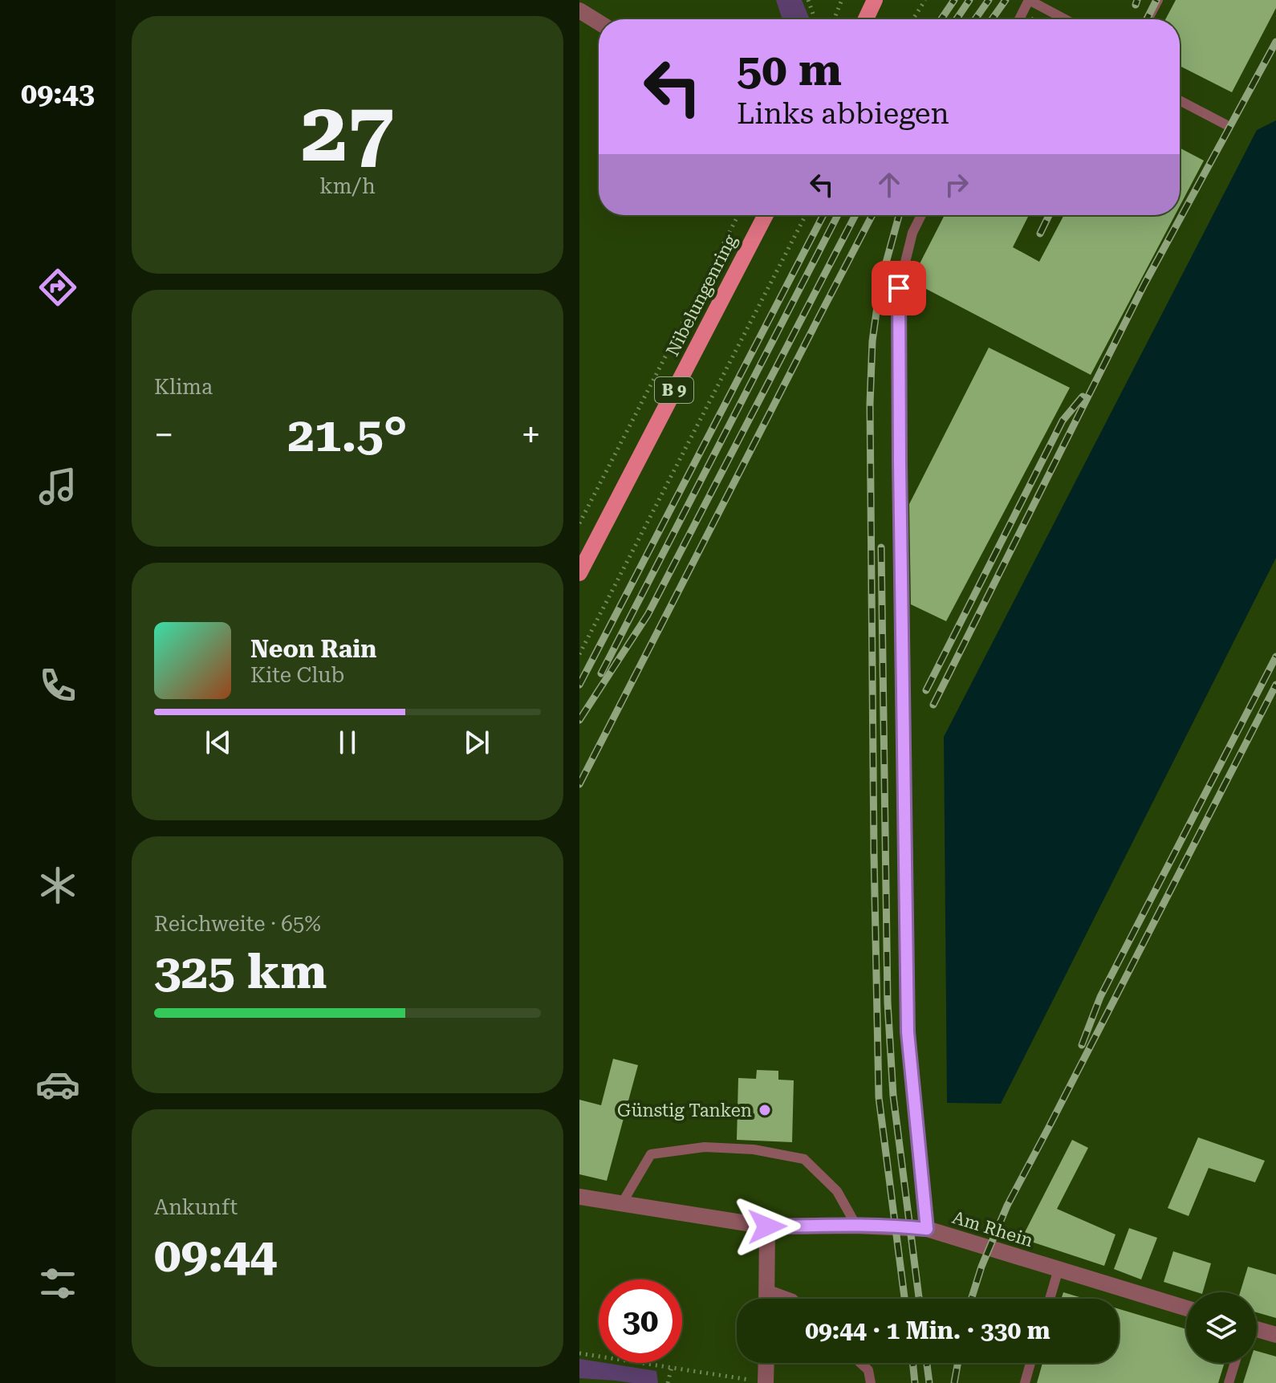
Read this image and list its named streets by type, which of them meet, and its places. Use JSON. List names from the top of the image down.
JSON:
{
  "streets": {
    "main road": ["Nibelungenring", "B 9"],
    "street": ["Am Rhein"]
  },
  "places": ["Günstig Tanken"],
  "page": {
    "tabs": "09:43",
    "tile": [
      ["27", "km/h"],
      "Klima",
      ["Reichweite · 65%", "325 km"],
      ["Ankunft", "09:44"]
    ],
    "turn": ["50 m", "Links abbiegen"],
    "heat": ["−", "21.5°", "+"],
    "song": ["Neon Rain", "Kite Club"],
    "limit": "30",
    "trip": "09:44 · 1 Min. · 330 m"
  }
}
